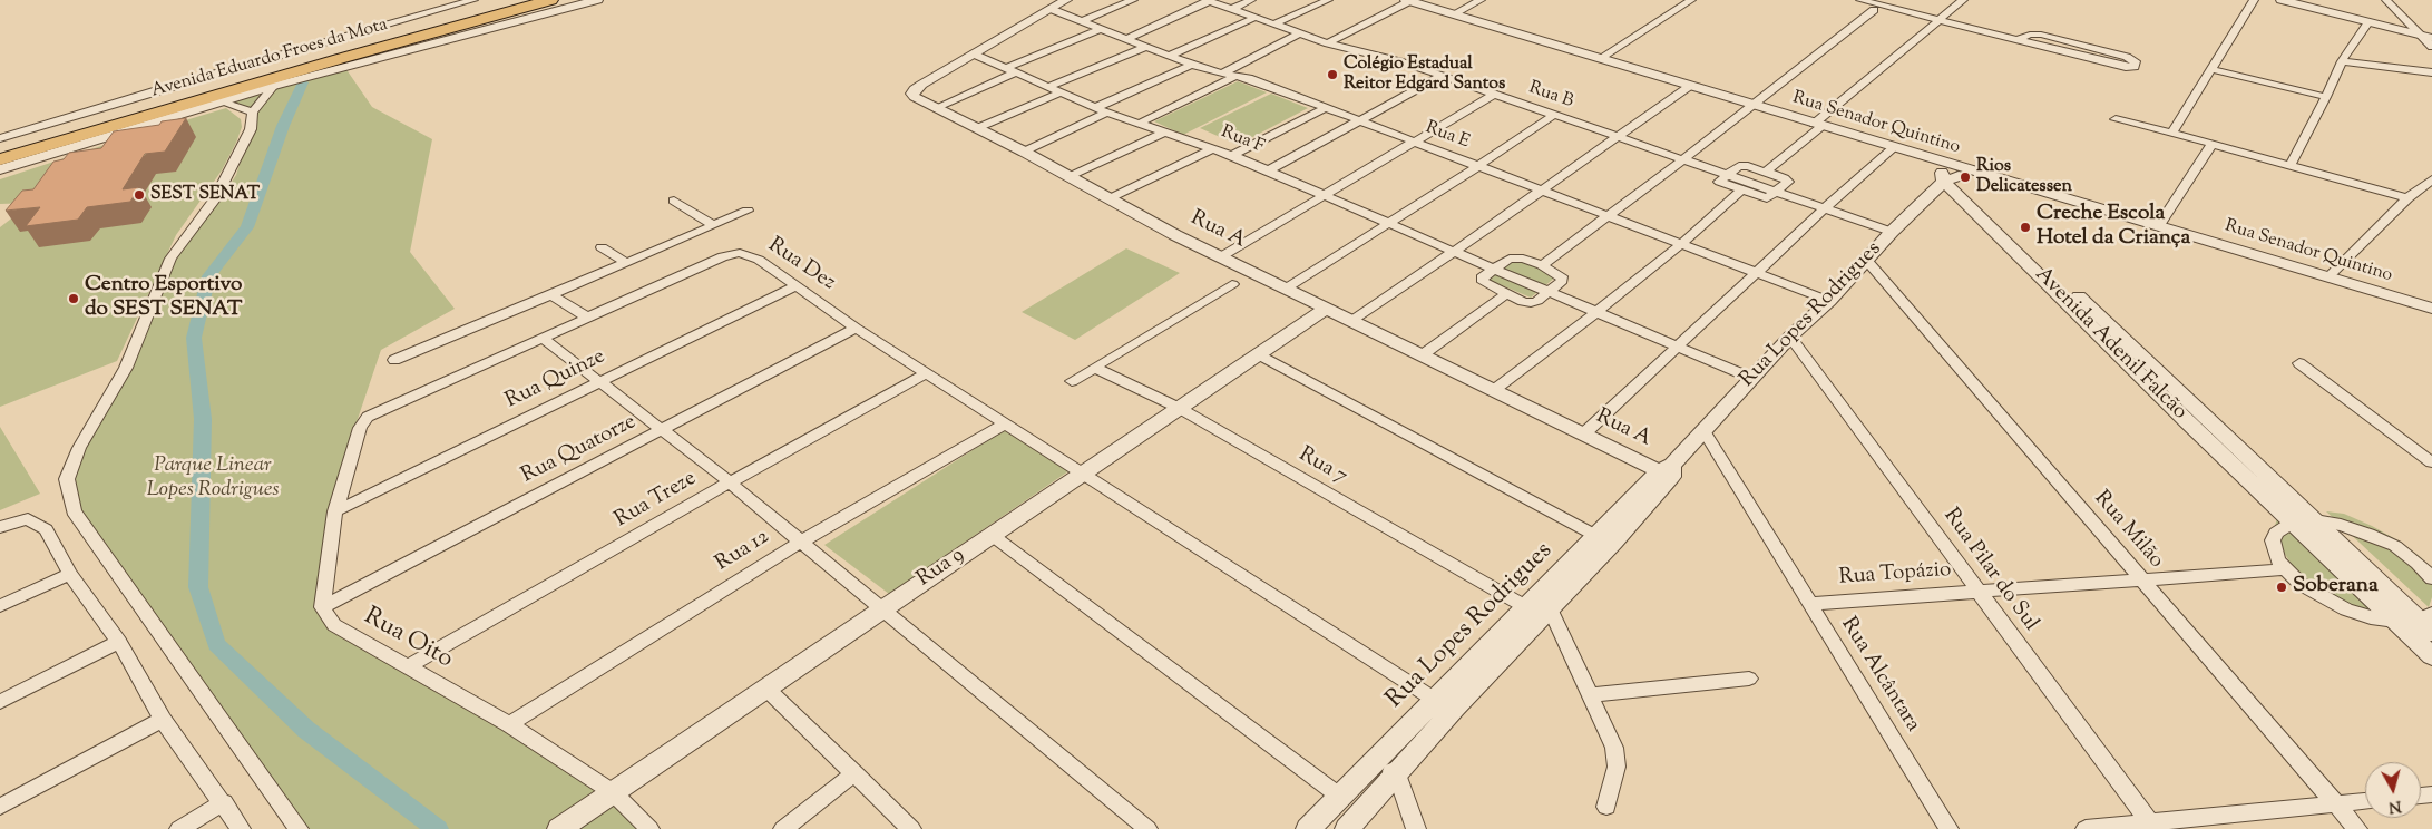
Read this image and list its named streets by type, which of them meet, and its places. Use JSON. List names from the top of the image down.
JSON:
{
  "streets": {
    "highway": ["Avenida Eduardo Froes da Mota"],
    "street": [
      "Rua B",
      "Rua Senador Quintino",
      "Rua E",
      "Rua F",
      "Rua A",
      "Rua Dez",
      "Rua Lopes Rodrigues",
      "Avenida Adenil Falcão",
      "Rua Quinze",
      "Rua Quatorze",
      "Rua 7",
      "Rua Treze",
      "Rua Milão",
      "Rua 12",
      "Rua 9",
      "Rua Pilar do Sul",
      "Rua Topázio",
      "Rua Oito",
      "Rua Alcântara"
    ]
  },
  "crossings": [
    ["Rua Senador Quintino", "Rua Lopes Rodrigues"],
    ["Rua Senador Quintino", "Avenida Adenil Falcão"],
    ["Rua E", "Rua A"],
    ["Rua E", "Rua Lopes Rodrigues"],
    ["Rua F", "Rua A"],
    ["Rua A", "Rua Lopes Rodrigues"],
    ["Rua A", "Rua 9"],
    ["Rua Dez", "Rua Lopes Rodrigues"],
    ["Rua Dez", "Rua Quinze"],
    ["Rua Dez", "Rua Quatorze"],
    ["Rua Dez", "Rua Treze"],
    ["Rua Dez", "Rua 12"],
    ["Rua Dez", "Rua 9"],
    ["Rua Lopes Rodrigues", "Avenida Adenil Falcão"],
    ["Rua Lopes Rodrigues", "Rua 7"],
    ["Rua Lopes Rodrigues", "Rua Milão"],
    ["Rua Lopes Rodrigues", "Rua Pilar do Sul"],
    ["Rua Lopes Rodrigues", "Rua Alcântara"],
    ["Rua Quatorze", "Rua Oito"],
    ["Rua 7", "Rua 9"],
    ["Rua Treze", "Rua Oito"],
    ["Rua Milão", "Rua Topázio"],
    ["Rua 12", "Rua Oito"],
    ["Rua 9", "Rua Oito"],
    ["Rua Pilar do Sul", "Rua Topázio"],
    ["Rua Topázio", "Rua Alcântara"]
  ],
  "parks": ["Parque Linear Lopes Rodrigues"],
  "places": [
    "Colégio Estadual Reitor Edgard Santos",
    "Rios Delicatessen",
    "SEST SENAT",
    "Creche Escola Hotel da Criança",
    "Centro Esportivo do SEST SENAT",
    "Soberana"
  ],
  "north": "bottom"
}
